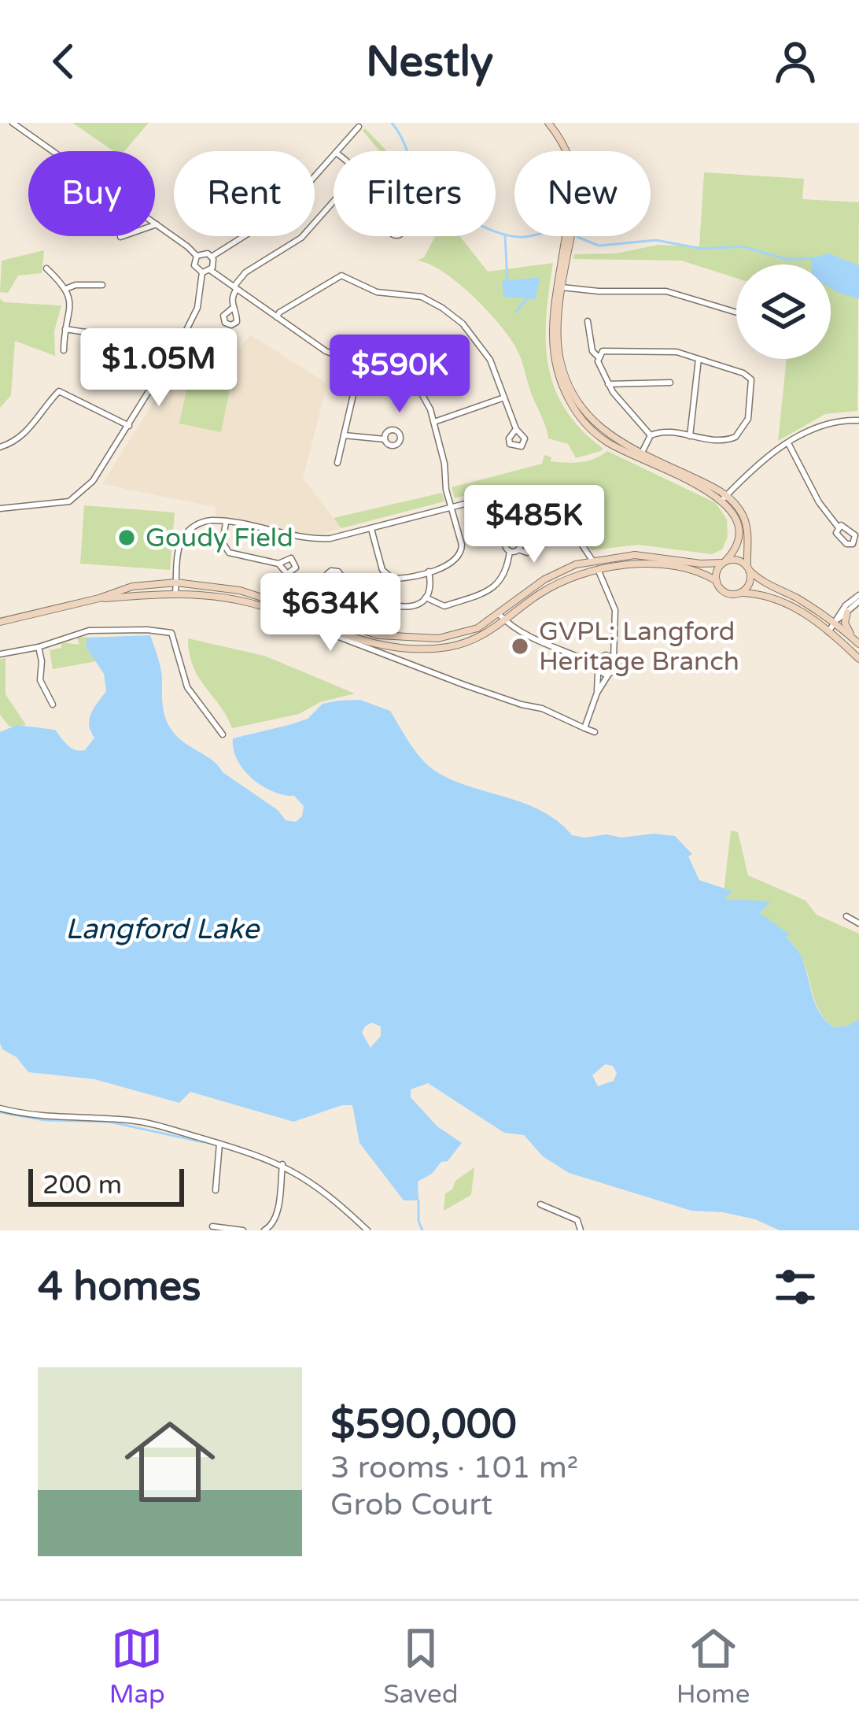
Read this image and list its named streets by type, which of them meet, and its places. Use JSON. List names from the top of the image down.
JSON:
{
  "water": ["Langford Lake"],
  "places": ["Goudy Field", "GVPL: Langford Heritage Branch"],
  "scale_bar": "200 m",
  "page": {
    "header": "Nestly",
    "chip": [
      "Buy",
      "Rent",
      "Filters",
      "New"
    ],
    "price": [
      "$1.05M",
      "$590K",
      "$485K",
      "$634K"
    ],
    "scale": "200 m",
    "heading": "4 homes",
    "list": [
      {
        "name": "$590,000",
        "note": "3 rooms · 101 m² · Grob Court"
      }
    ],
    "tabs": ["Map", "Saved", "Home"]
  }
}
